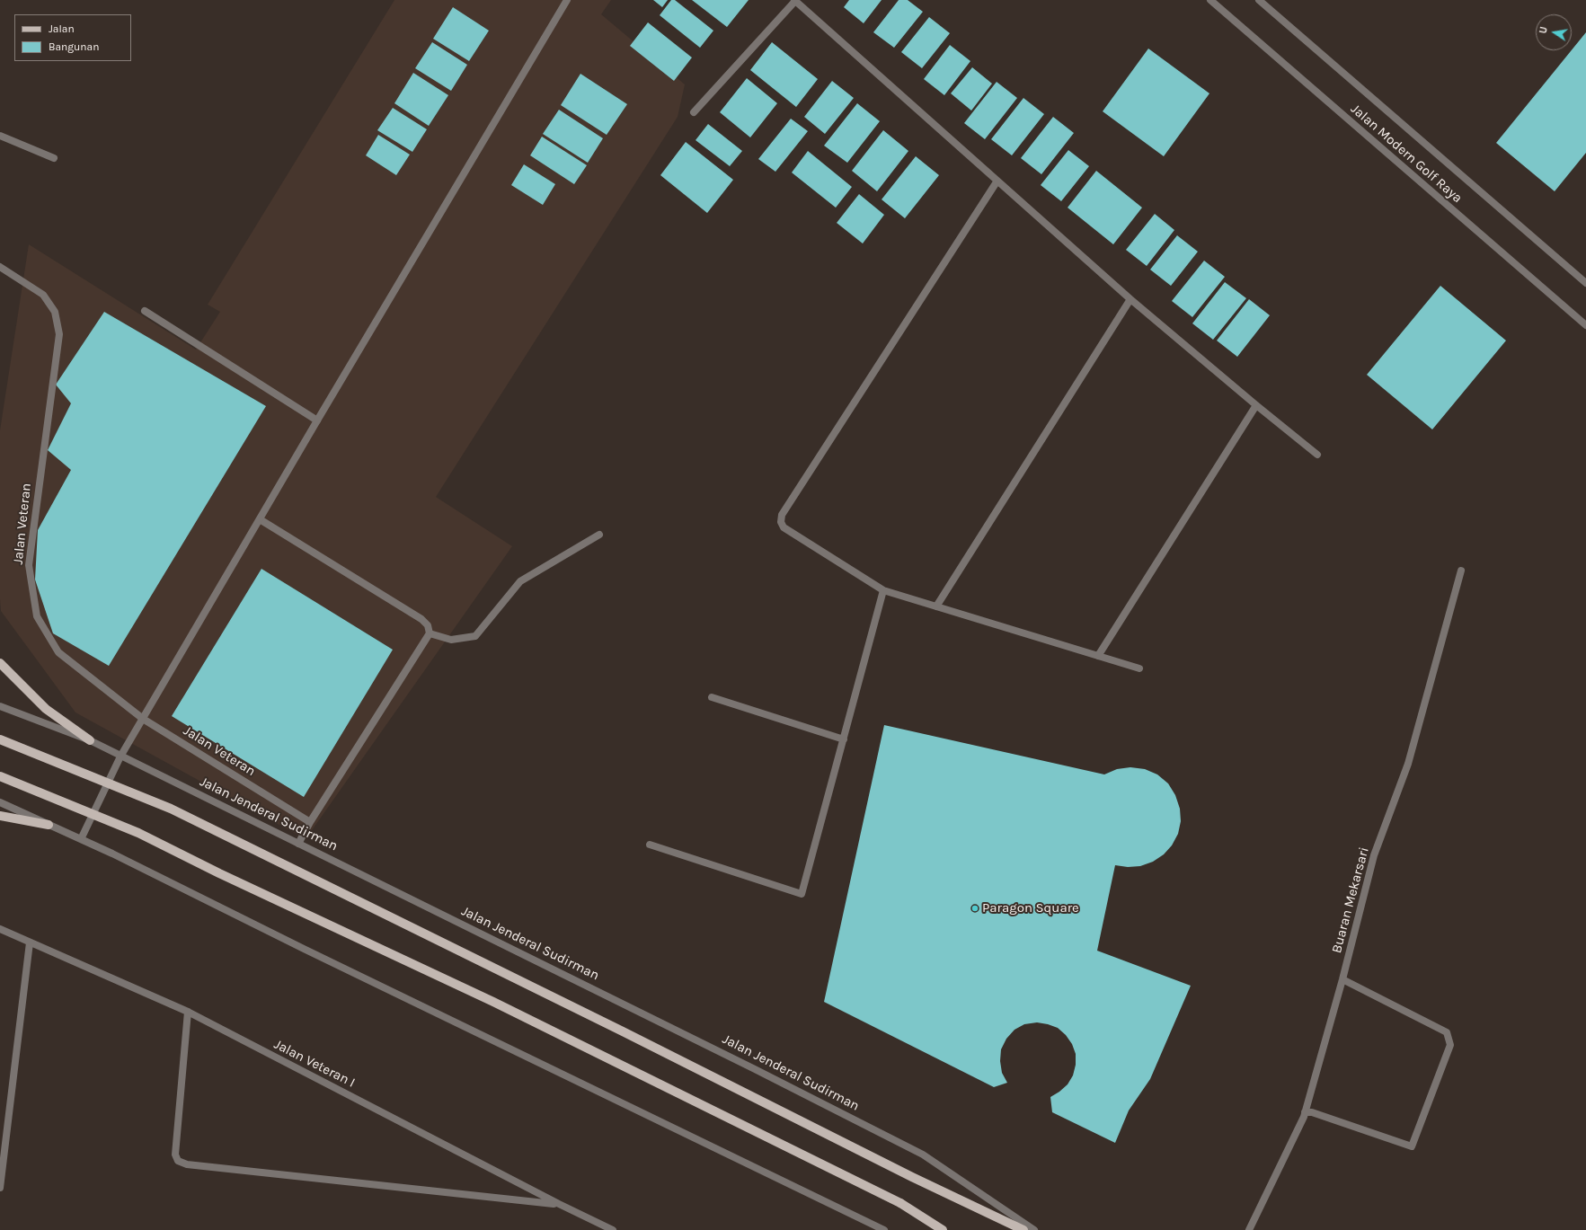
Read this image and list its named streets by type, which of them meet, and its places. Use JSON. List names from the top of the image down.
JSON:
{
  "streets": {
    "street": [
      "Jalan Modern Golf Raya",
      "Jalan Veteran",
      "Jalan Jenderal Sudirman",
      "Buaran Mekarsari",
      "Jalan Veteran I"
    ]
  },
  "places": ["Paragon Square"],
  "legend": ["Jalan", "Bangunan"],
  "north": "left"
}
